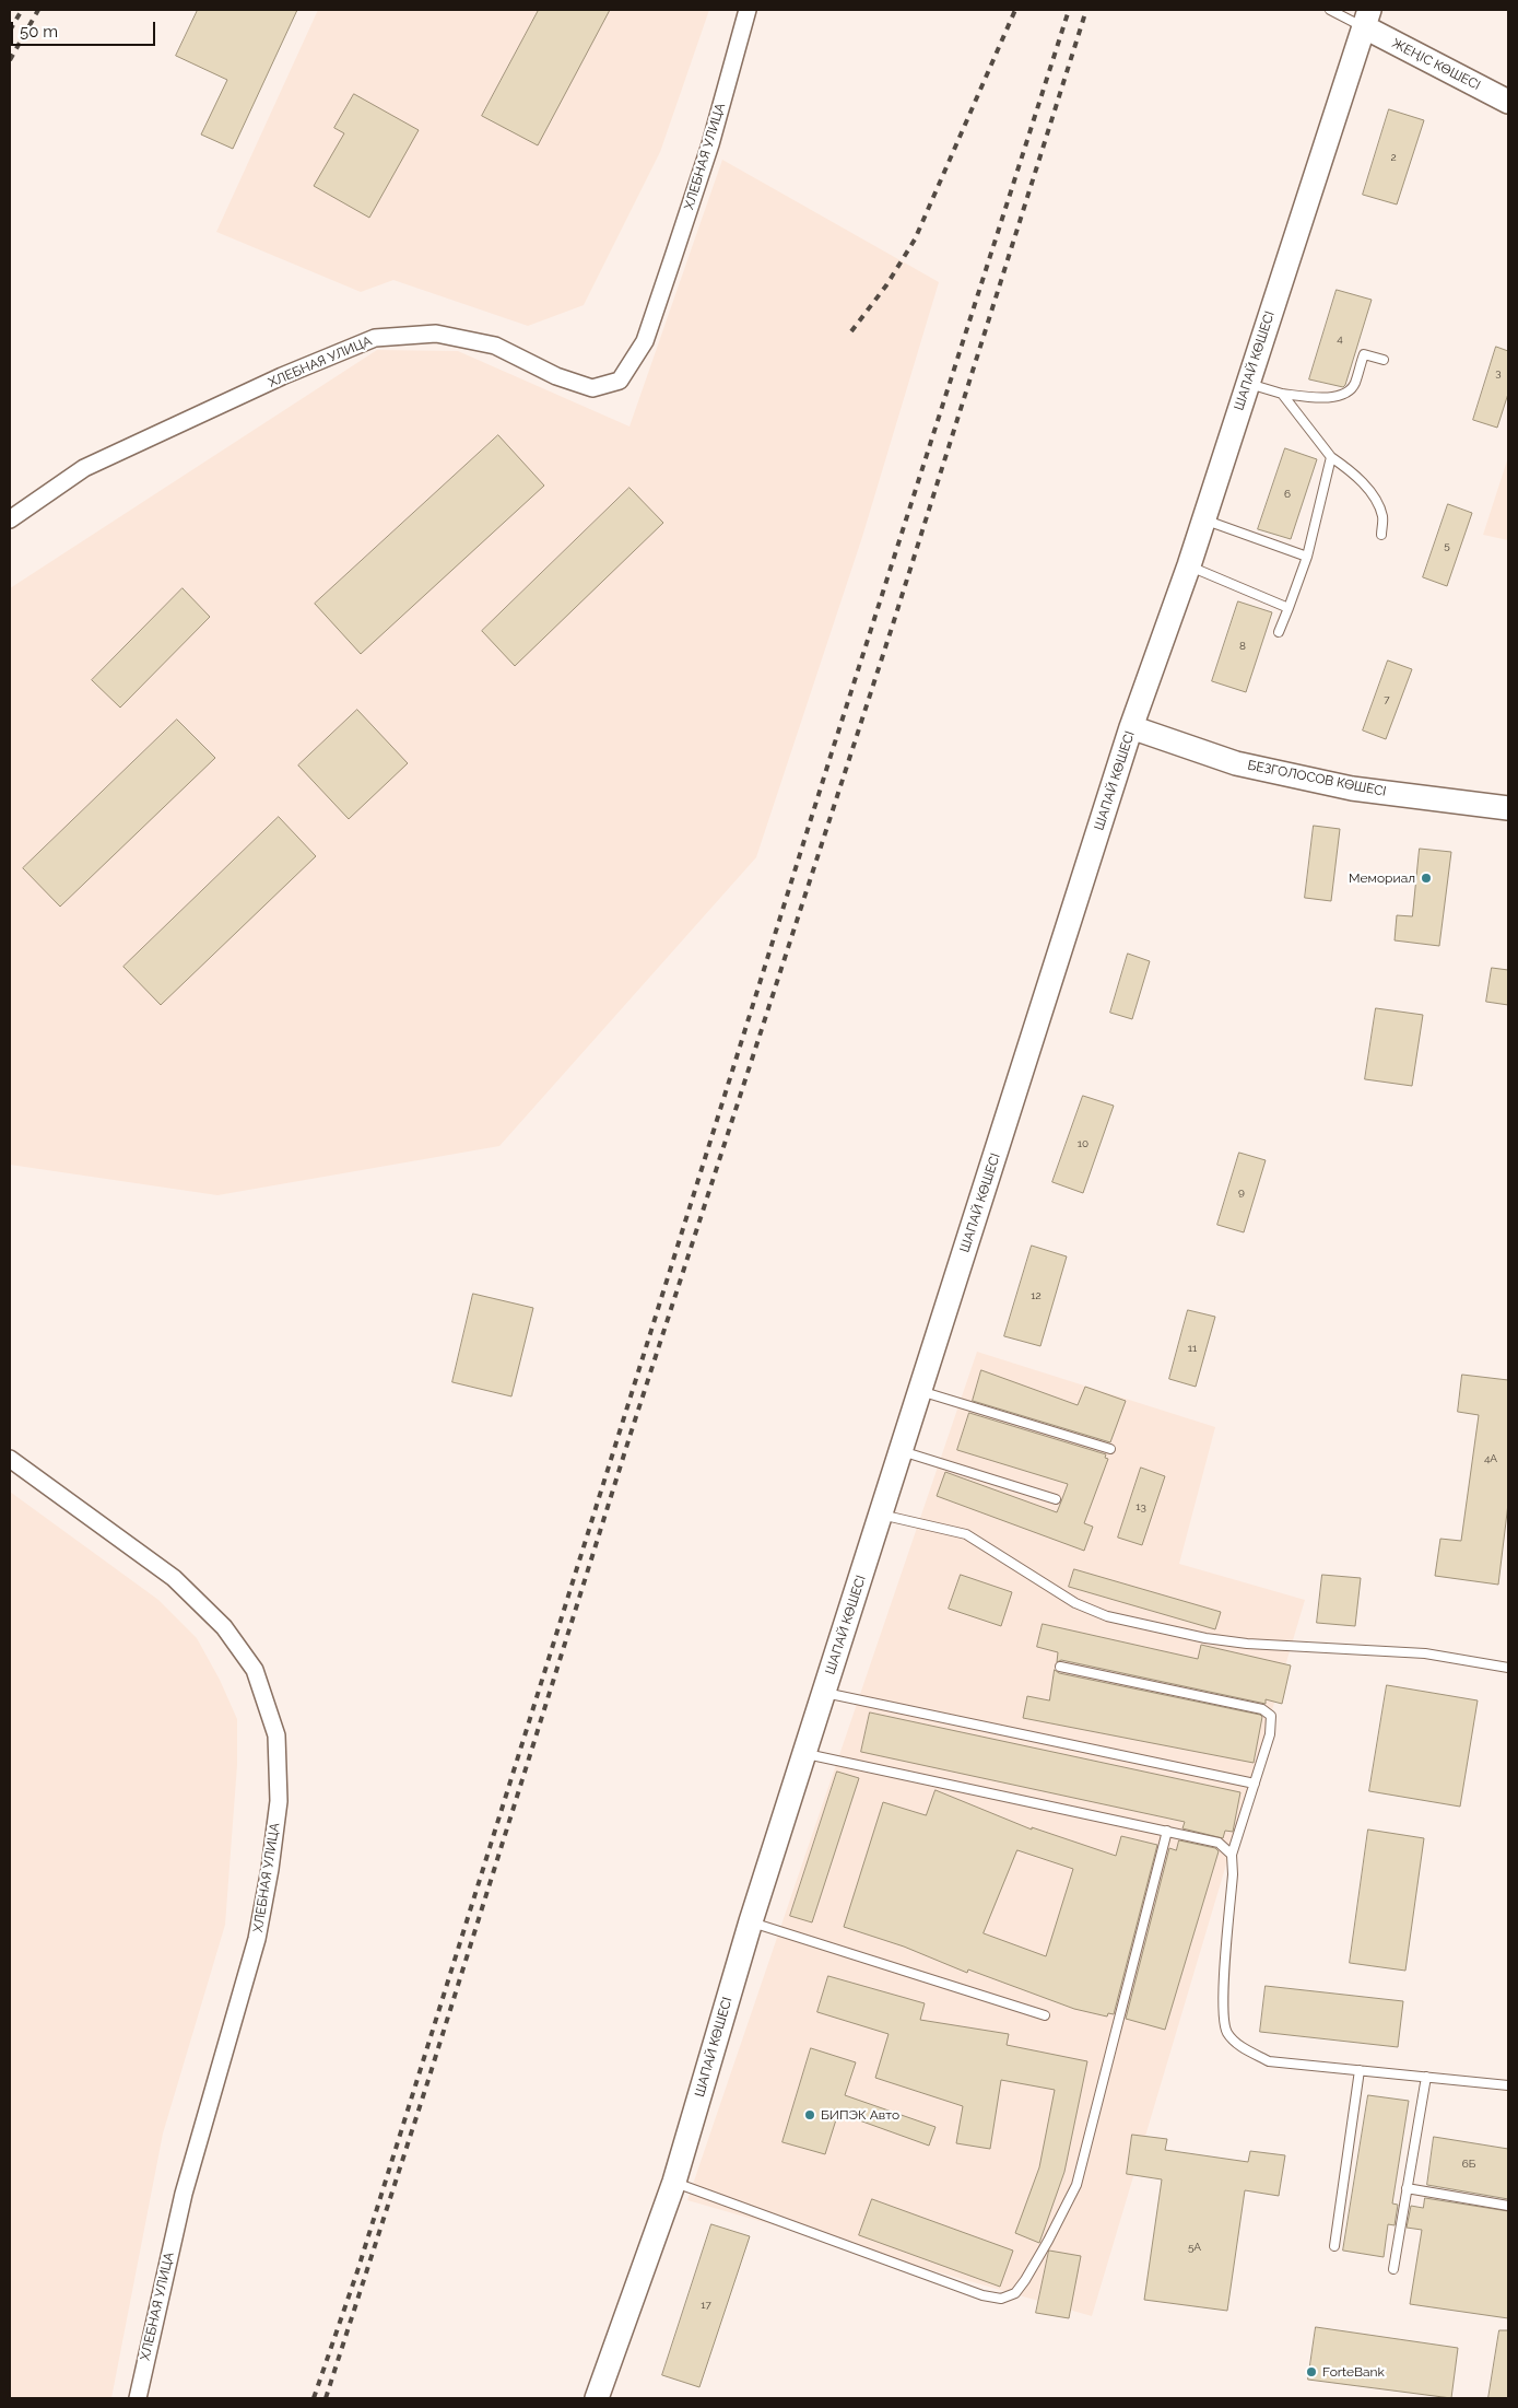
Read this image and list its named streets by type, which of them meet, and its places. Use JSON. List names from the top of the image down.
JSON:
{
  "streets": {
    "street": [
      "ЖЕҢІС КӨШЕСІ",
      "ХЛЕБНАЯ УЛИЦА",
      "ШАПАЙ КӨШЕСІ",
      "БЕЗГОЛОСОВ КӨШЕСІ"
    ]
  },
  "crossings": [
    ["ЖЕҢІС КӨШЕСІ", "ШАПАЙ КӨШЕСІ"],
    ["ШАПАЙ КӨШЕСІ", "БЕЗГОЛОСОВ КӨШЕСІ"]
  ],
  "places": ["Мемориал", "БИПЭК Авто", "ForteBank"],
  "house_numbers": [
    "2",
    "4",
    "3",
    "6",
    "5",
    "8",
    "7",
    "10",
    "9",
    "12",
    "11",
    "4А",
    "13",
    "6Б",
    "5А",
    "17"
  ],
  "scale_bar": "50 m"
}
